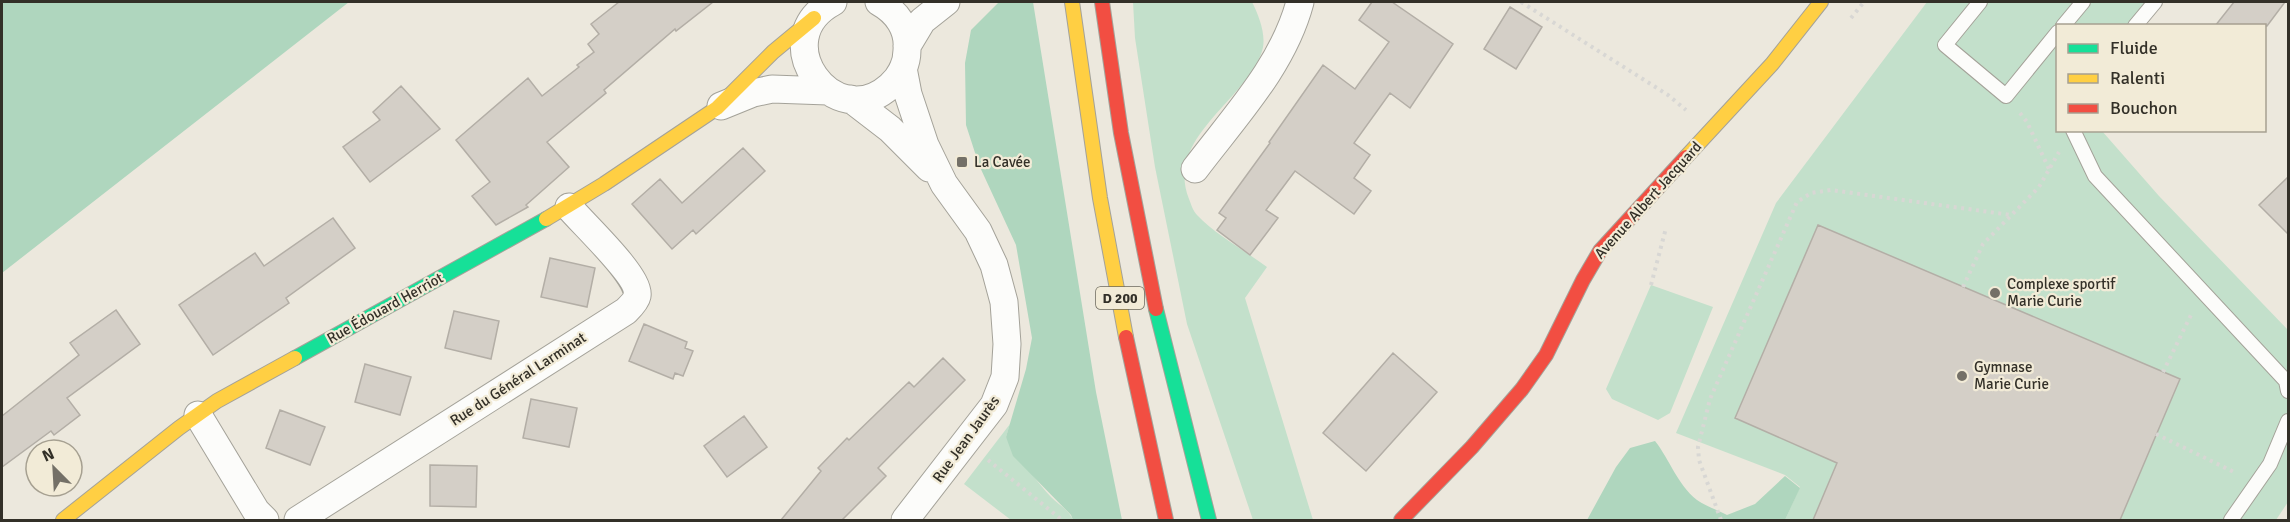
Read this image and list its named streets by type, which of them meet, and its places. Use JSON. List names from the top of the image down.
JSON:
{
  "streets": {
    "street": [
      "Avenue Albert Jacquard",
      "D 200",
      "Rue Édouard Herriot",
      "Rue du Général Larminat",
      "Rue Jean Jaurès"
    ]
  },
  "crossings": [
    ["Rue Édouard Herriot", "Rue du Général Larminat"],
    ["Rue Édouard Herriot", "Rue Jean Jaurès"]
  ],
  "places": {
    "transit": ["La Cavée"],
    "other": ["Complexe sportif Marie Curie", "Gymnase Marie Curie"]
  },
  "legend": ["Fluide", "Ralenti", "Bouchon"],
  "north": "top left"
}
